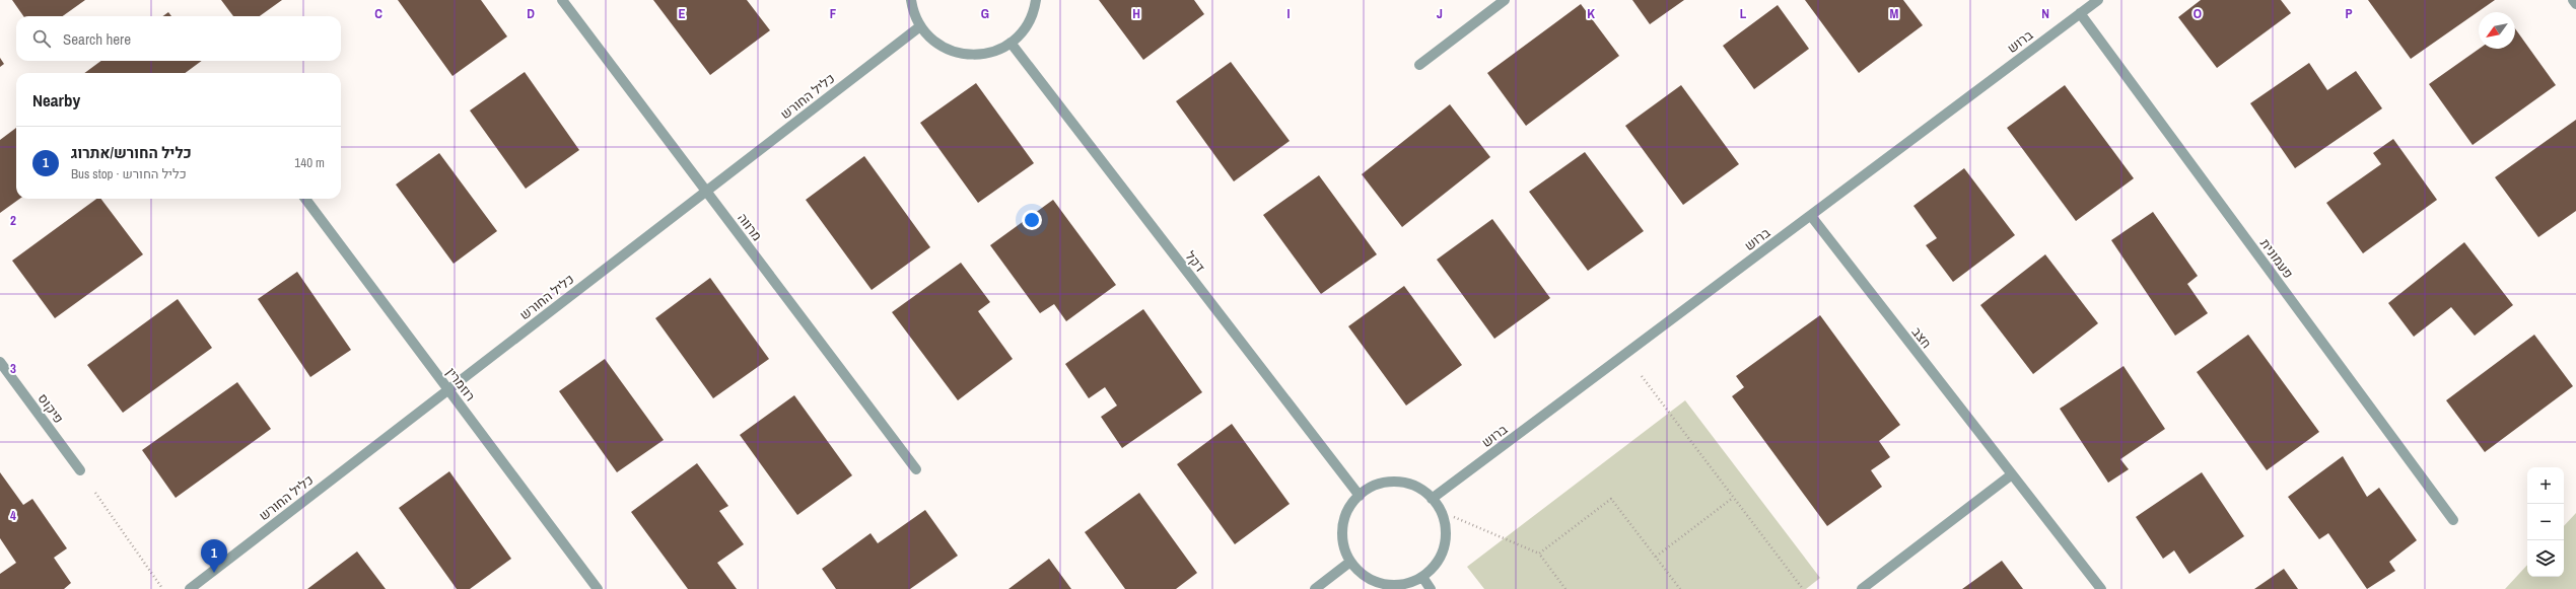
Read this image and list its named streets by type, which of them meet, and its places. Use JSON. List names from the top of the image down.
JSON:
{
  "streets": {
    "street": [
      "ברוש",
      "כליל החורש",
      "מרווה",
      "פעמונית",
      "דקל",
      "חצב",
      "רוזמרין",
      "פיקוס"
    ]
  },
  "crossings": [
    ["ברוש", "פעמונית"],
    ["ברוש", "דקל"],
    ["ברוש", "חצב"],
    ["כליל החורש", "מרווה"],
    ["כליל החורש", "רוזמרין"]
  ],
  "north": "bottom left",
  "page": {
    "search": "Search here",
    "heading": "Nearby",
    "list": [
      {
        "mark": "1",
        "name": "כליל החורש/אתרוג",
        "note": "Bus stop · כליל החורש",
        "value": "140 m"
      }
    ],
    "map_buttons": ["+", "−"],
    "pins": "1"
  },
  "grid": {
    "columns": [
      "C",
      "D",
      "E",
      "F",
      "G",
      "H",
      "I",
      "J",
      "K",
      "L",
      "M",
      "N",
      "O",
      "P"
    ],
    "rows": ["2", "3", "4"]
  }
}
